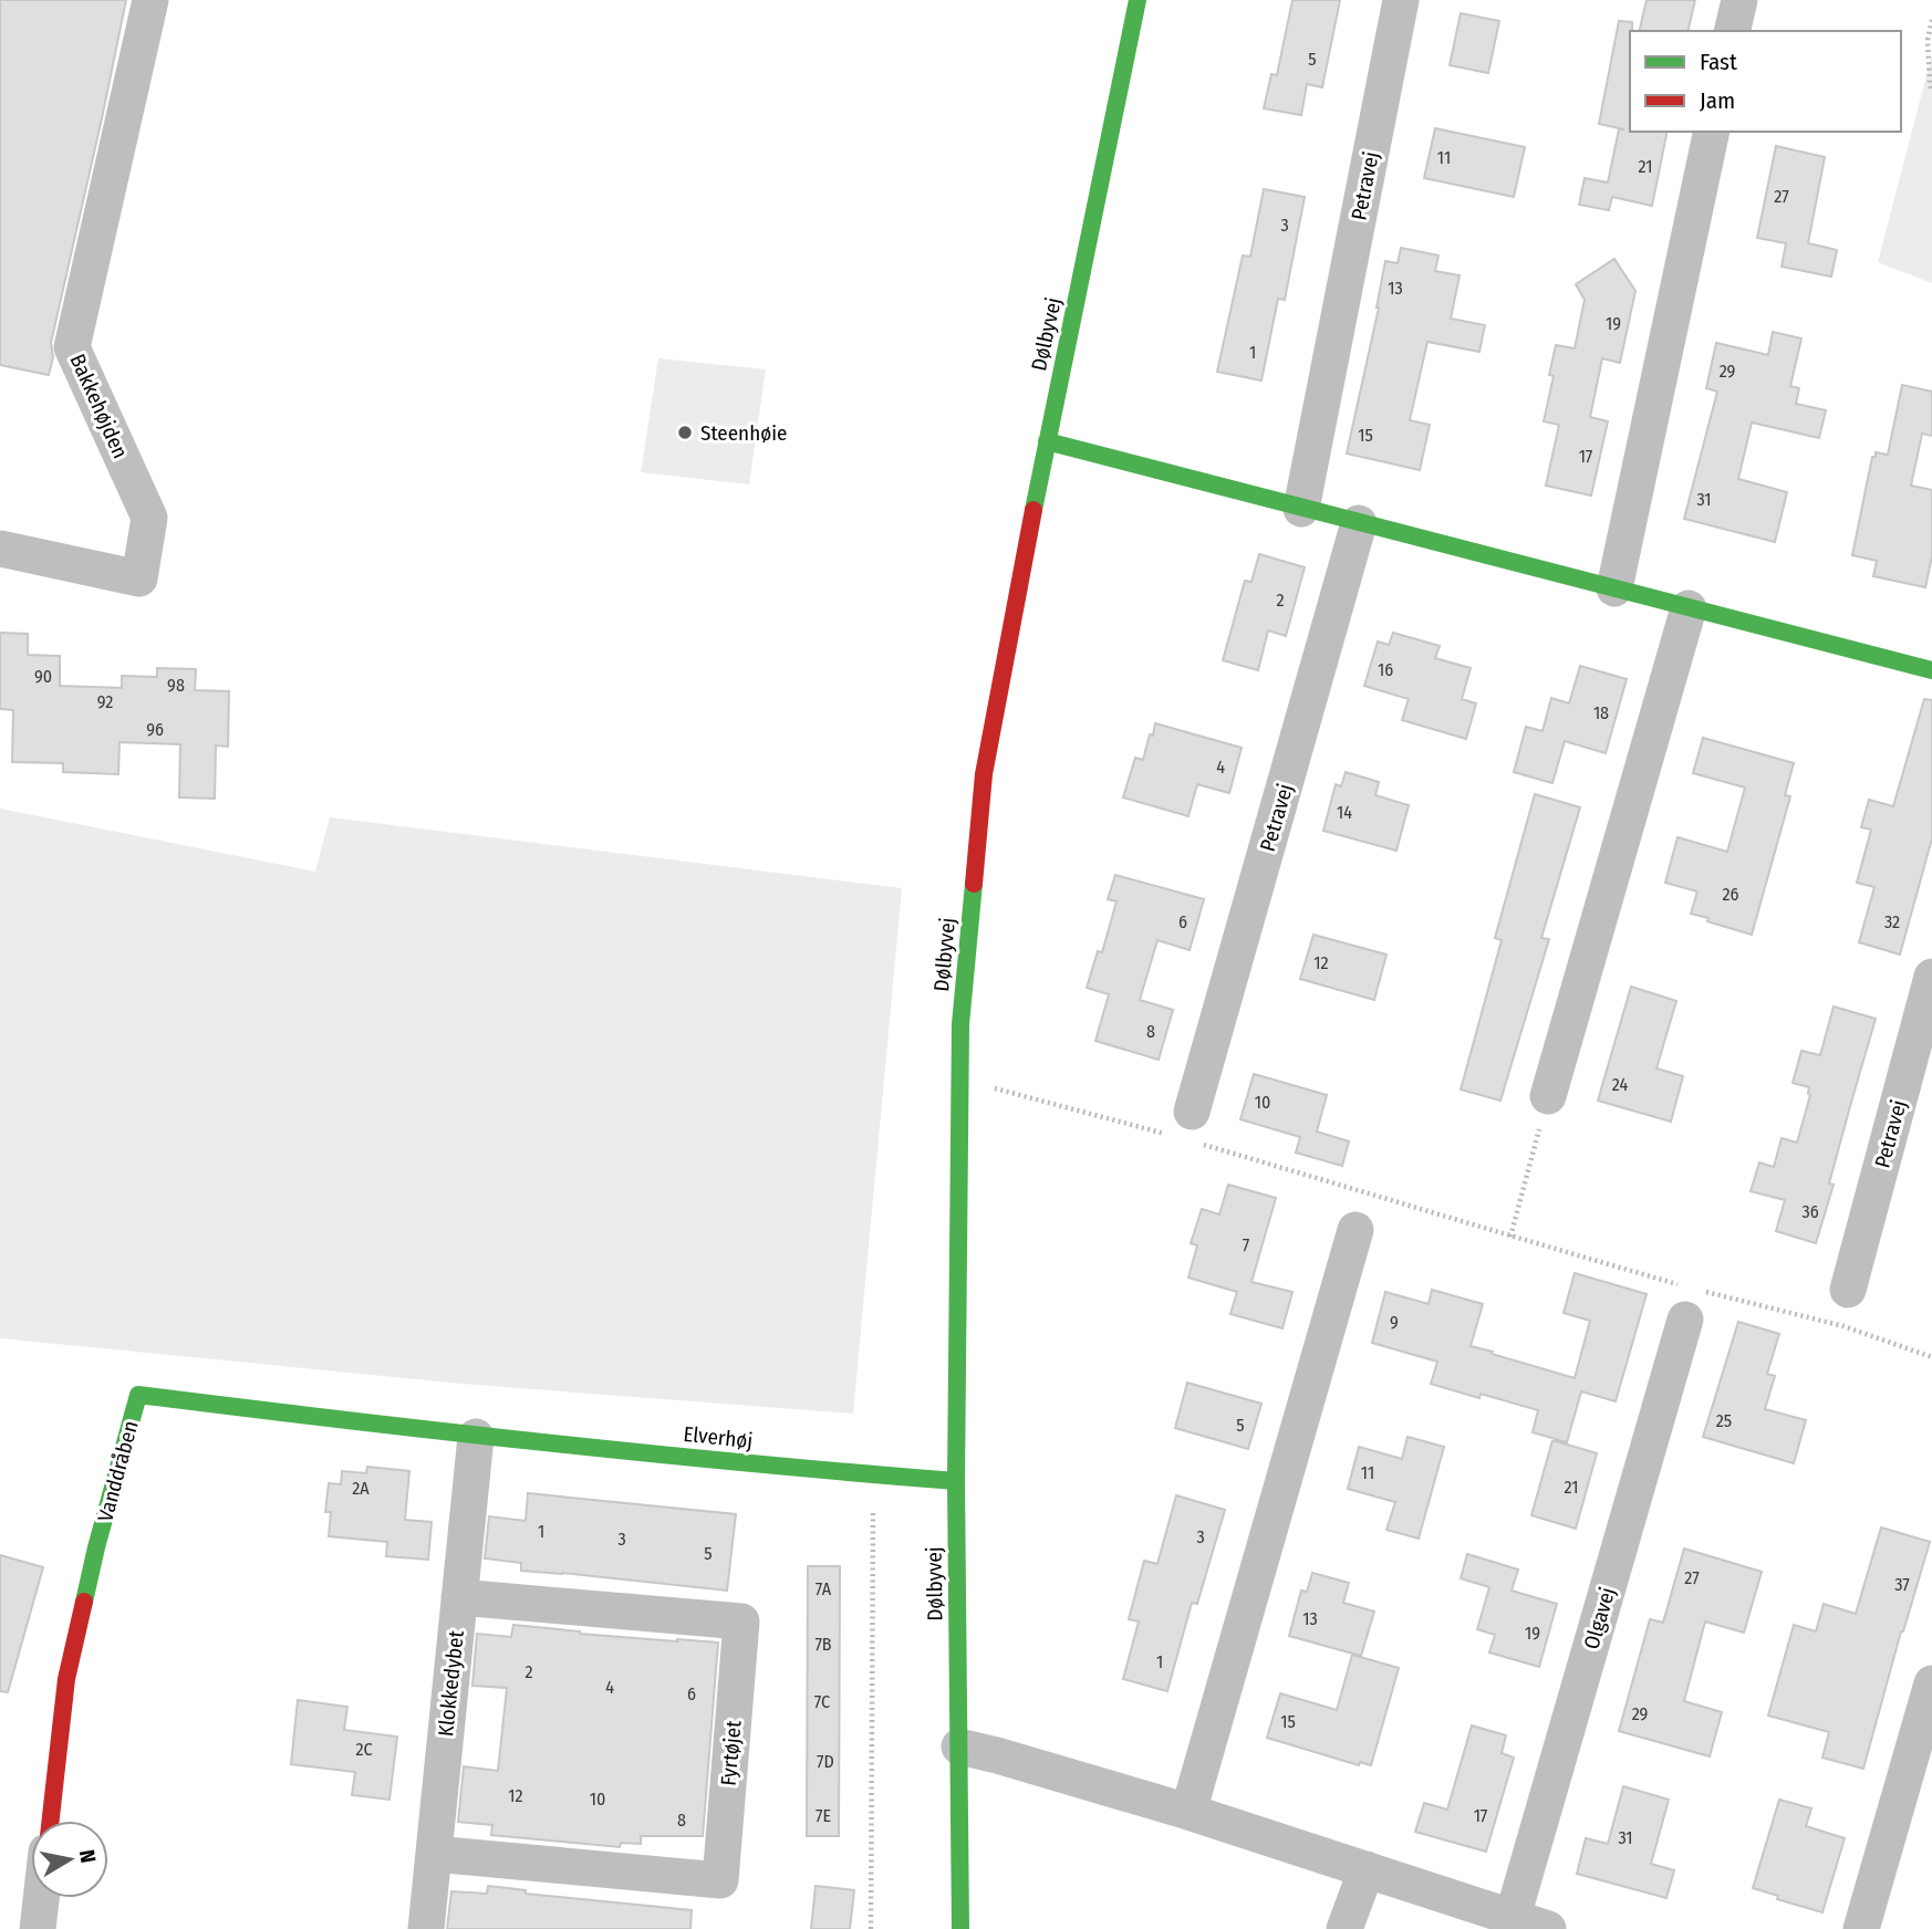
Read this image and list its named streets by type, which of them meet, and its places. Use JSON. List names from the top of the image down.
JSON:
{
  "streets": {
    "street": [
      "Petravej",
      "Dølbyvej",
      "Bakkehøjden",
      "Elverhøj",
      "Vanddråben",
      "Olgavej",
      "Klokkedybet",
      "Fyrtøjet"
    ]
  },
  "crossings": [
    ["Dølbyvej", "Elverhøj"],
    ["Elverhøj", "Vanddråben"],
    ["Elverhøj", "Klokkedybet"],
    ["Vanddråben", "Klokkedybet"],
    ["Klokkedybet", "Fyrtøjet"]
  ],
  "places": ["Steenhøie"],
  "house_numbers": [
    "5",
    "11",
    "21",
    "27",
    "3",
    "13",
    "19",
    "1",
    "29",
    "15",
    "17",
    "31",
    "2",
    "16",
    "90",
    "98",
    "92",
    "18",
    "96",
    "4",
    "14",
    "26",
    "6",
    "32",
    "12",
    "8",
    "24",
    "10",
    "36",
    "7",
    "9",
    "25",
    "5",
    "11",
    "21",
    "2A",
    "1",
    "3",
    "3",
    "5",
    "27",
    "37",
    "7A",
    "13",
    "19",
    "7B",
    "1",
    "2",
    "4",
    "6",
    "7C",
    "29",
    "15",
    "2C",
    "7D",
    "12",
    "10",
    "7E",
    "17",
    "8",
    "31"
  ],
  "legend": ["Fast", "Jam"],
  "north": "right"
}
